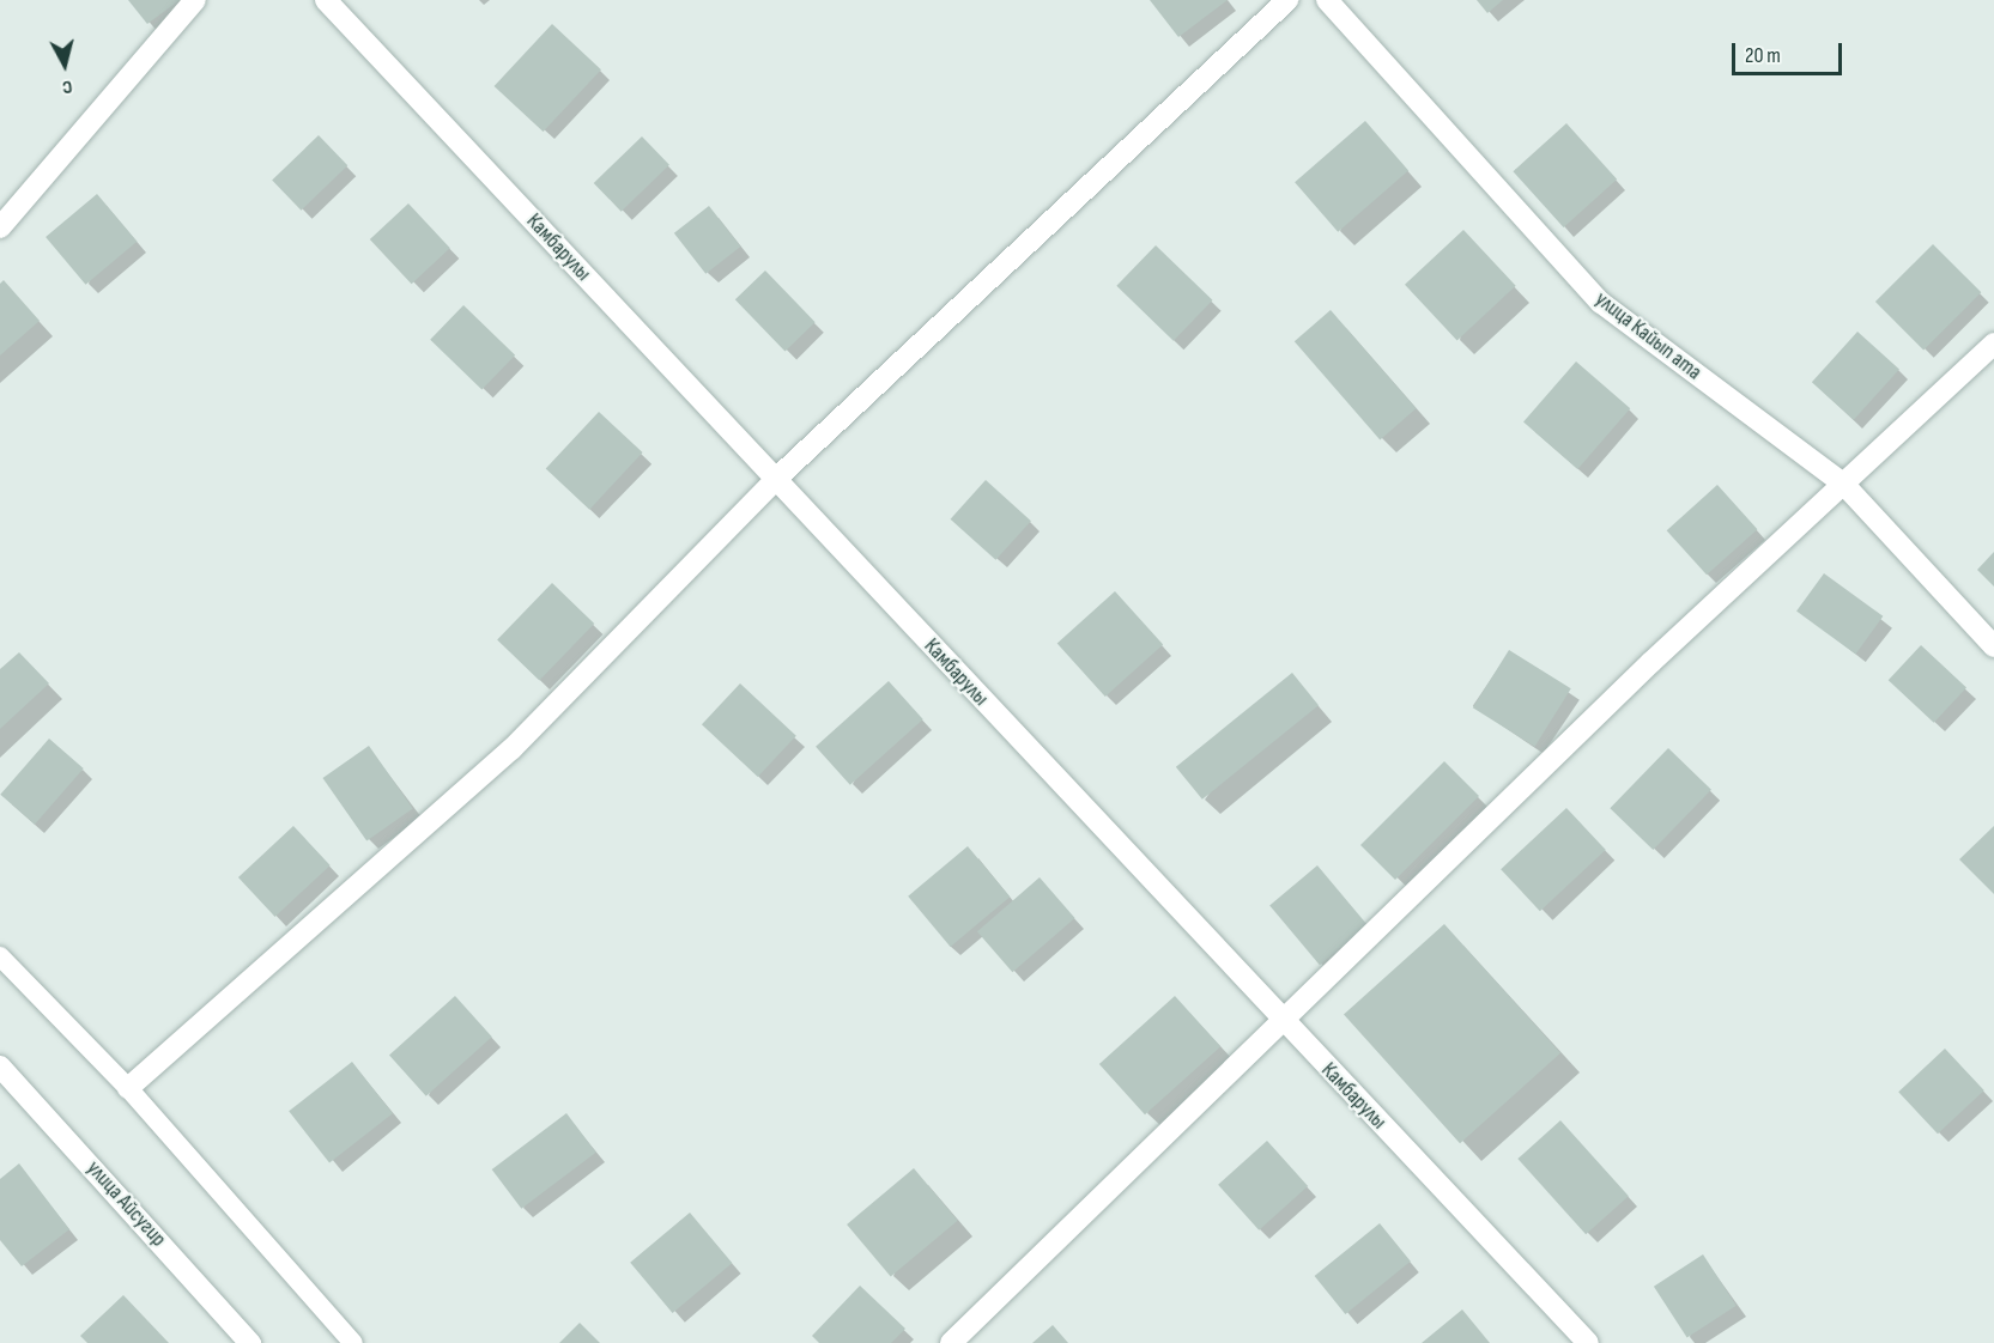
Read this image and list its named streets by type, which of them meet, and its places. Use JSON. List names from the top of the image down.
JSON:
{
  "streets": {
    "street": ["Камбарулы", "улица Кайып ата", "улица Айсугир"]
  },
  "scale_bar": "20 m",
  "north": "bottom"
}
